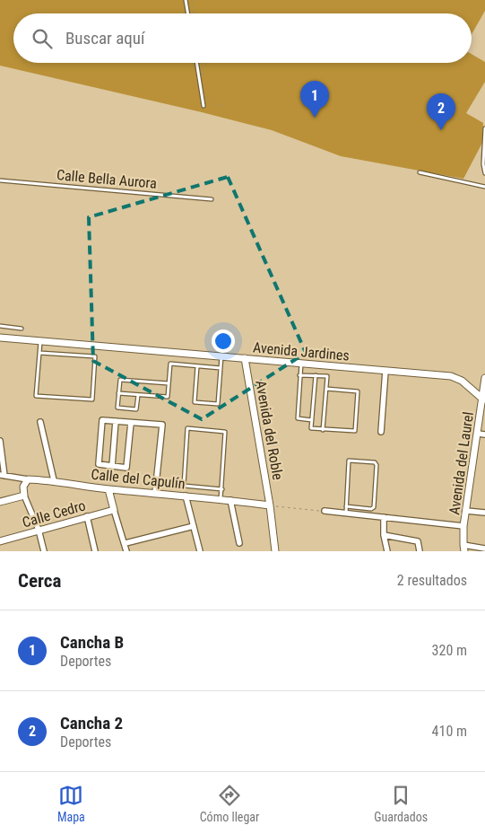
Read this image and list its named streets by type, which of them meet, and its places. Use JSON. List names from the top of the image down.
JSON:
{
  "streets": {
    "street": [
      "Avenida Jardines",
      "Avenida del Roble",
      "Avenida del Laurel",
      "Calle del Capulín",
      "Calle Cedro"
    ],
    "lane": ["Calle Bella Aurora"]
  },
  "crossings": [
    ["Avenida Jardines", "Avenida del Roble"],
    ["Avenida Jardines", "Avenida del Laurel"],
    ["Avenida del Roble", "Calle del Capulín"]
  ],
  "page": {
    "search": "Buscar aquí",
    "pins": ["1", "2"],
    "heading": ["Cerca", "2 resultados"],
    "list": [
      {
        "mark": "1",
        "name": "Cancha B",
        "note": "Deportes",
        "value": "320 m"
      },
      {
        "mark": "2",
        "name": "Cancha 2",
        "note": "Deportes",
        "value": "410 m"
      }
    ],
    "nav": ["Mapa", "Cómo llegar", "Guardados"]
  }
}
